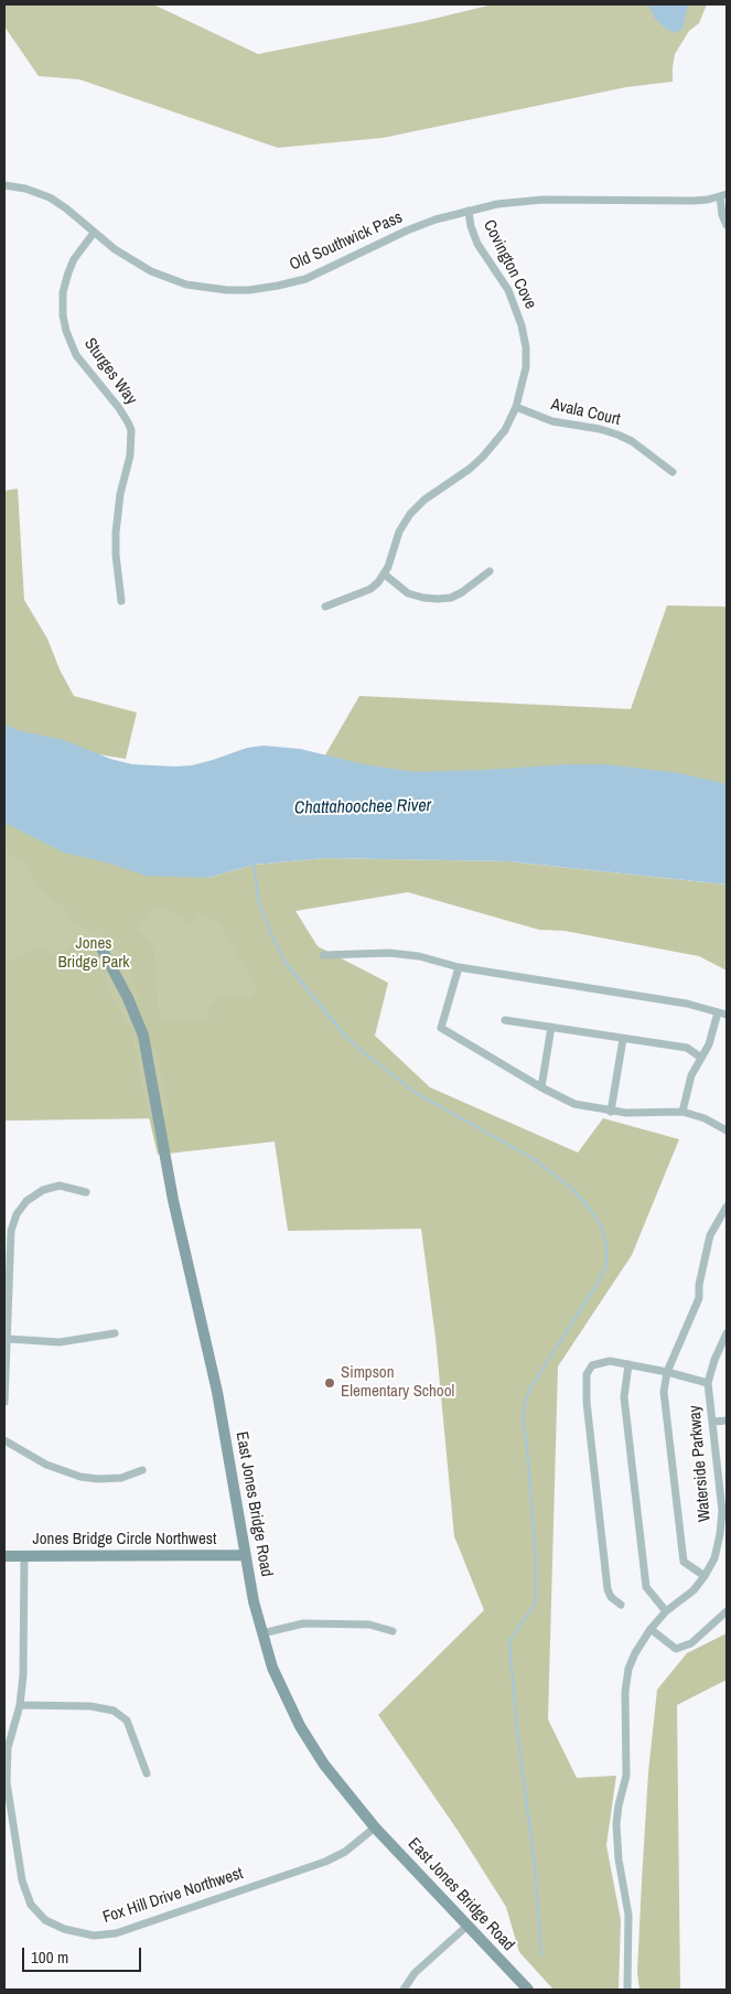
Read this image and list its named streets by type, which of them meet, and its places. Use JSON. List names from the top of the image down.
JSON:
{
  "streets": {
    "street": [
      "Old Southwick Pass",
      "Covington Cove",
      "Sturges Way",
      "Avala Court",
      "Waterside Parkway",
      "East Jones Bridge Road",
      "Jones Bridge Circle Northwest",
      "Fox Hill Drive Northwest"
    ]
  },
  "crossings": [
    ["Old Southwick Pass", "Covington Cove"],
    ["Old Southwick Pass", "Sturges Way"],
    ["Covington Cove", "Avala Court"],
    ["East Jones Bridge Road", "Jones Bridge Circle Northwest"],
    ["East Jones Bridge Road", "Fox Hill Drive Northwest"],
    ["Jones Bridge Circle Northwest", "Fox Hill Drive Northwest"]
  ],
  "water": ["Chattahoochee River"],
  "parks": ["Jones Bridge Park"],
  "places": ["Simpson Elementary School"],
  "scale_bar": "100 m"
}
